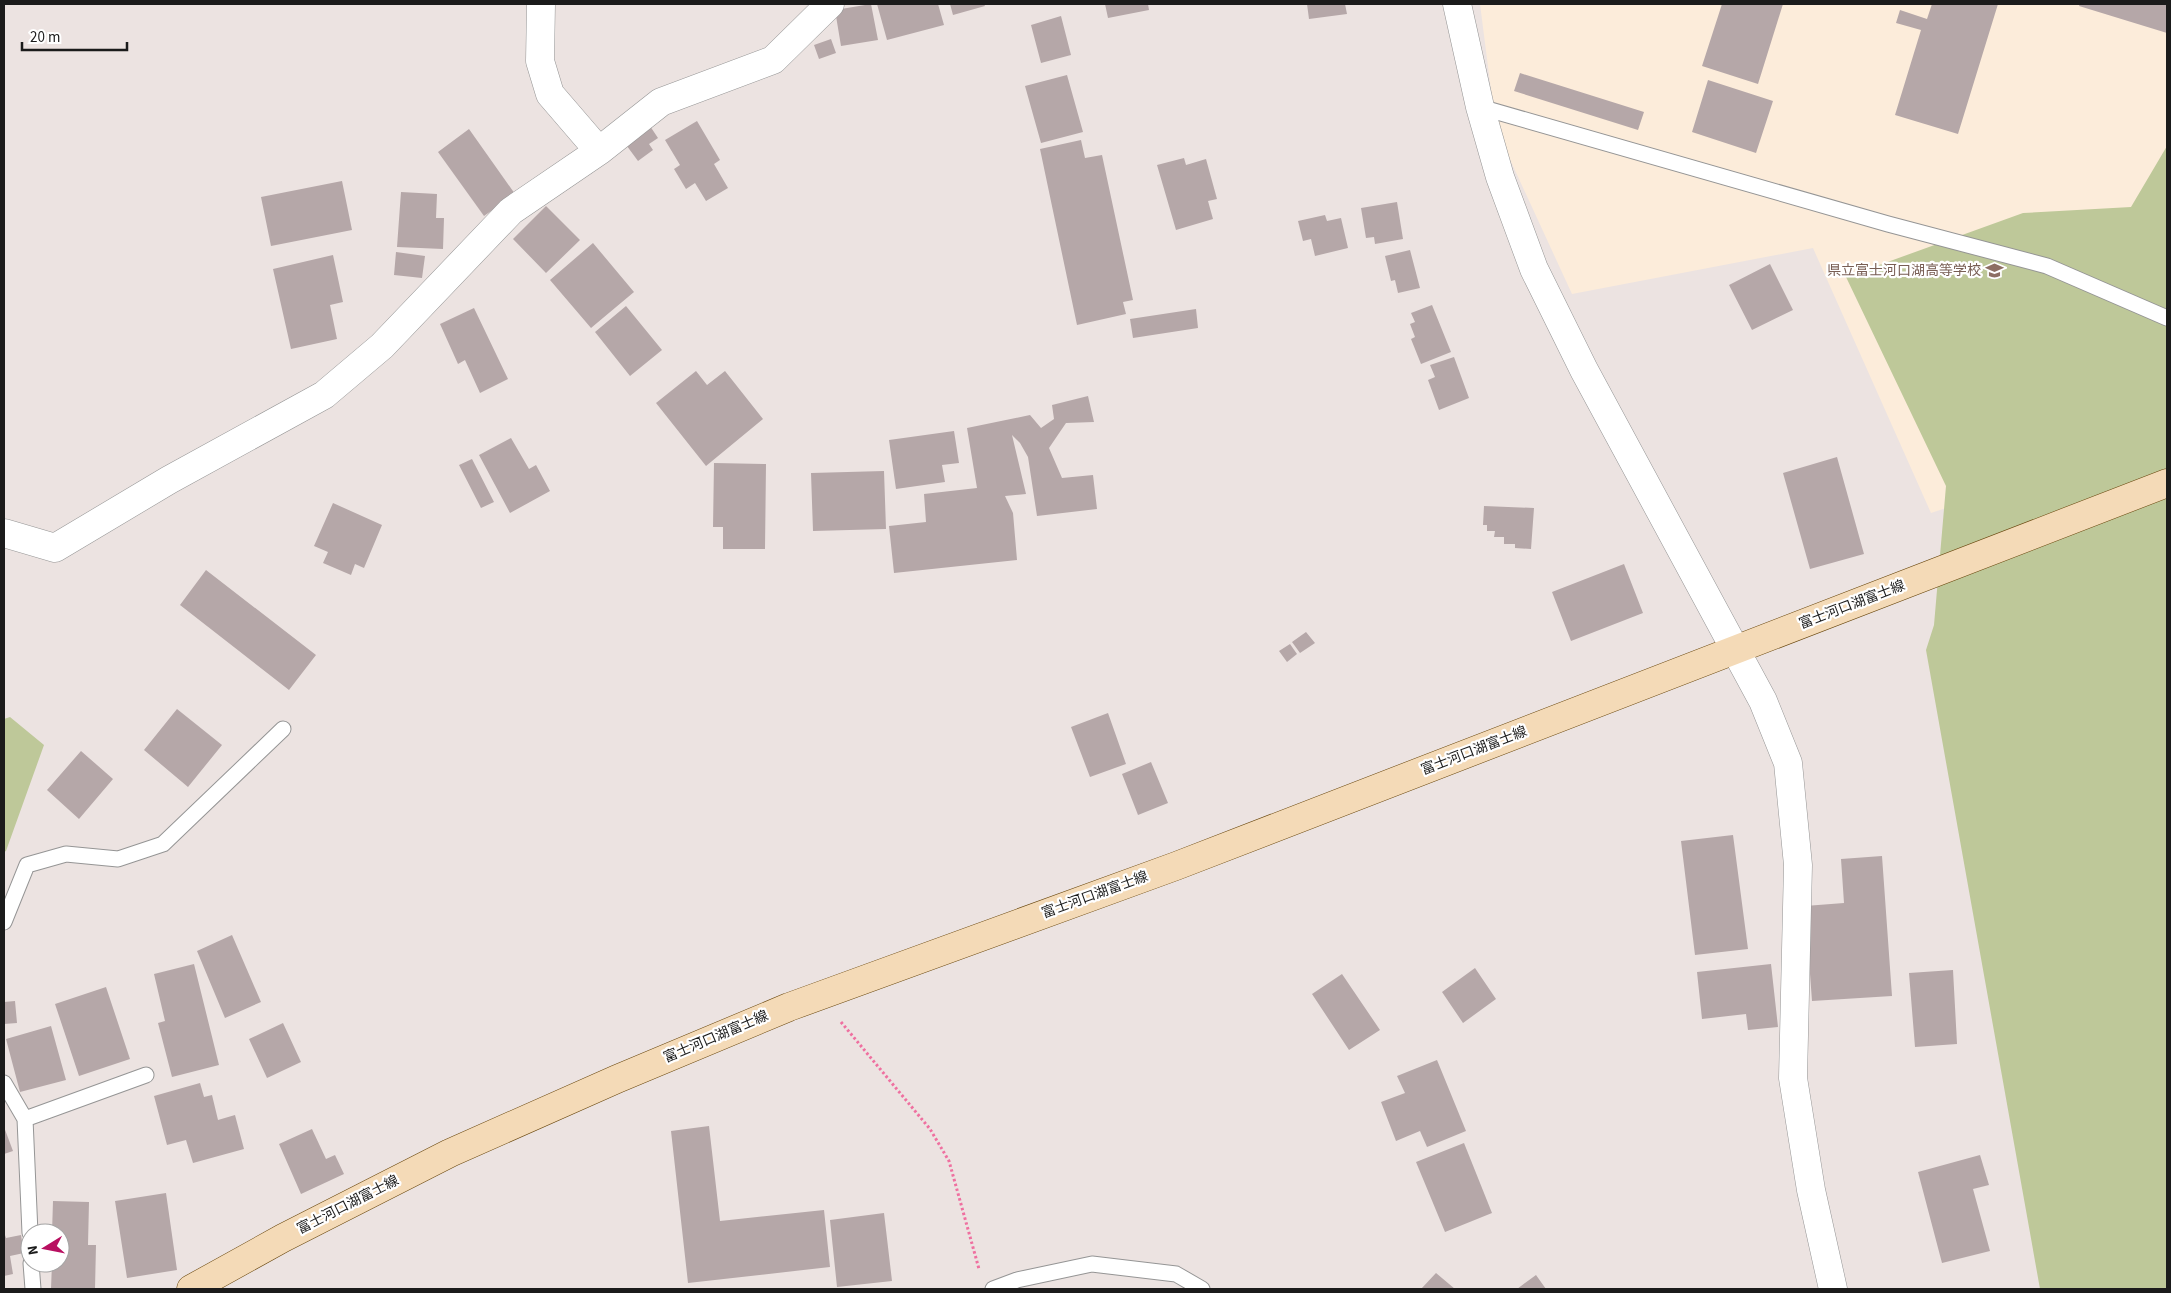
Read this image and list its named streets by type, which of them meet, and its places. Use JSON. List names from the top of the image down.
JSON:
{
  "streets": {
    "main road": ["富士河口湖富士線"]
  },
  "places": {
    "school or university": ["県立富士河口湖高等学校"]
  },
  "scale_bar": "20 m",
  "north": "left"
}
